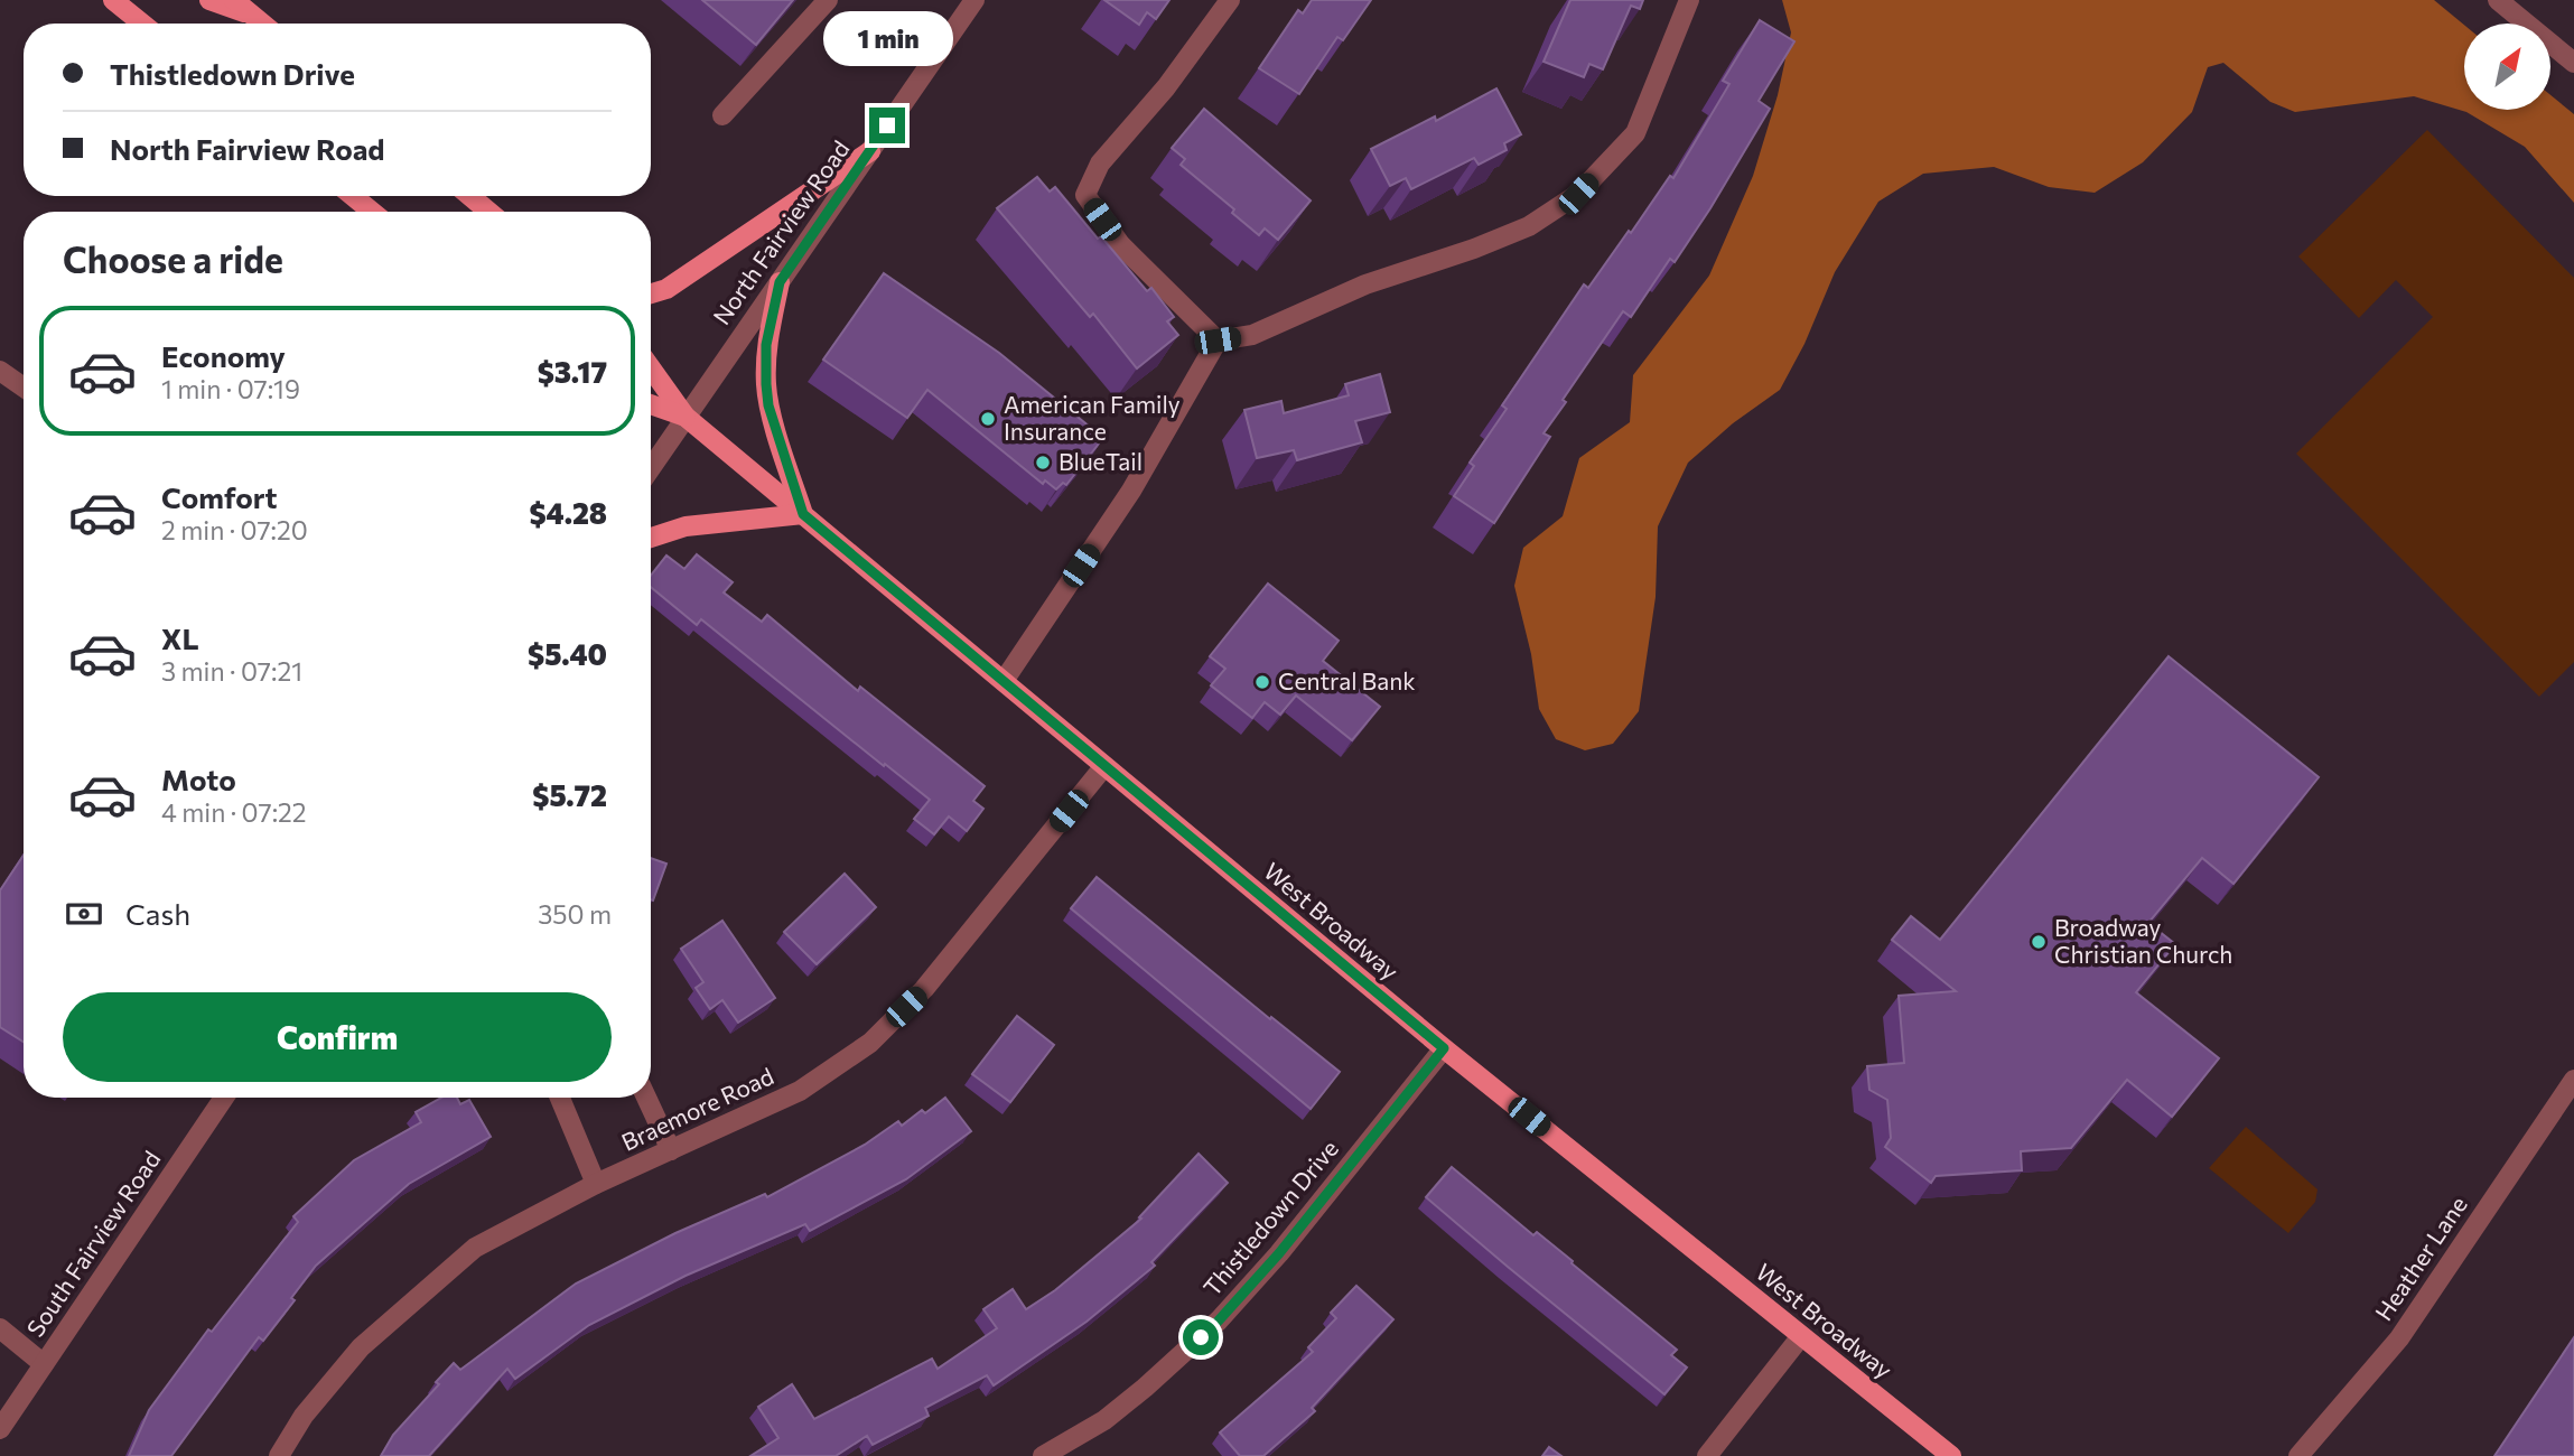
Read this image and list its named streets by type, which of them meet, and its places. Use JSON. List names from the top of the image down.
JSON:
{
  "streets": {
    "main road": ["West Broadway"],
    "street": [
      "North Fairview Road",
      "Braemore Road",
      "Thistledown Drive",
      "South Fairview Road",
      "Heather Lane"
    ]
  },
  "crossings": [
    ["North Fairview Road", "West Broadway"],
    ["West Broadway", "Braemore Road"],
    ["West Broadway", "Thistledown Drive"]
  ],
  "places": [
    "American Family Insurance",
    "BlueTail",
    "Central Bank",
    "Broadway Christian Church"
  ],
  "north": "top right",
  "page": {
    "bubble": "1 min",
    "banner": ["Thistledown Drive", "North Fairview Road"],
    "heading": "Choose a ride",
    "list": [
      {
        "name": "Economy",
        "note": "1 min · 07:19",
        "value": "$3.17"
      },
      {
        "name": "Comfort",
        "note": "2 min · 07:20",
        "value": "$4.28"
      },
      {
        "name": "XL",
        "note": "3 min · 07:21",
        "value": "$5.40"
      },
      {
        "name": "Moto",
        "note": "4 min · 07:22",
        "value": "$5.72"
      }
    ],
    "pay": ["Cash", "350 m"],
    "buttons": "Confirm"
  }
}
